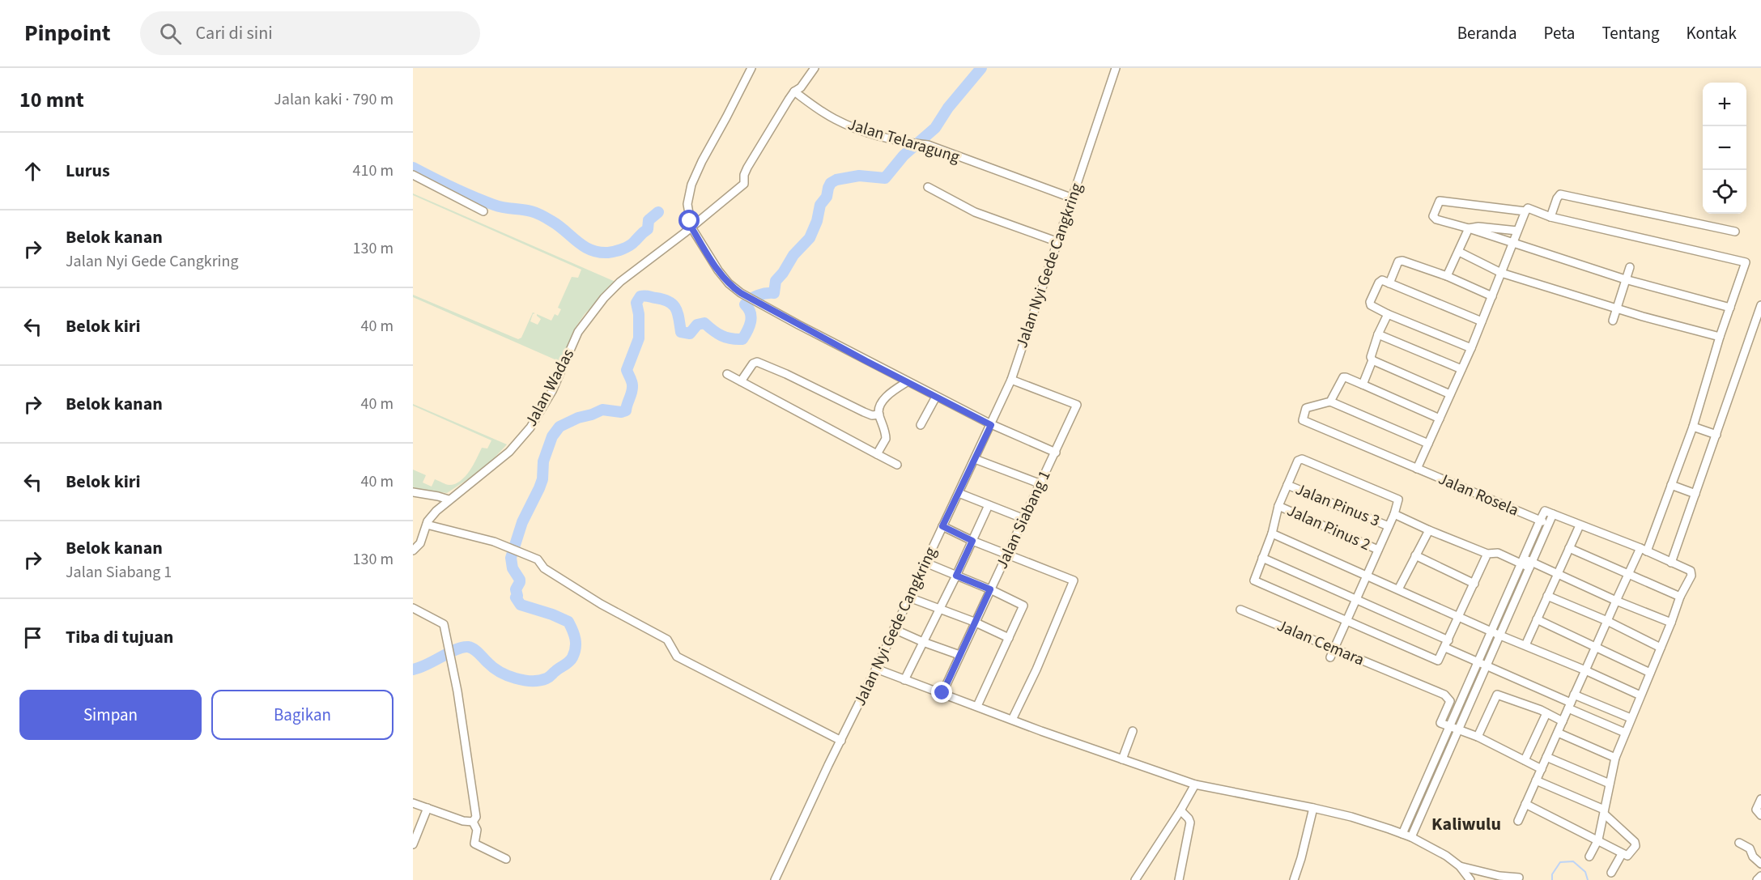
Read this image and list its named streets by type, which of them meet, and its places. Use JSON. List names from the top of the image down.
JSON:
{
  "streets": {
    "street": [
      "Jalan Telaragung",
      "Jalan Nyi Gede Cangkring",
      "Jalan Wadas",
      "Jalan Rosela",
      "Jalan Pinus 3",
      "Jalan Siabang 1",
      "Jalan Pinus 2",
      "Jalan Cemara"
    ]
  },
  "crossings": [
    ["Jalan Telaragung", "Jalan Nyi Gede Cangkring"],
    ["Jalan Telaragung", "Jalan Wadas"],
    ["Jalan Nyi Gede Cangkring", "Jalan Siabang 1"]
  ],
  "districts": ["Kaliwulu"],
  "page": {
    "header": "Pinpoint",
    "search": "Cari di sini",
    "nav": [
      "Beranda",
      "Peta",
      "Tentang",
      "Kontak"
    ],
    "heading": ["10 mnt", "Jalan kaki · 790 m"],
    "map_buttons": ["+", "−"],
    "list": [
      ["Lurus", "410 m"],
      ["Belok kanan", "Jalan Nyi Gede Cangkring", "130 m"],
      ["Belok kiri", "40 m"],
      ["Belok kanan", "40 m"],
      ["Belok kiri", "40 m"],
      ["Belok kanan", "Jalan Siabang 1", "130 m"],
      "Tiba di tujuan"
    ],
    "buttons": ["Simpan", "Bagikan"]
  }
}
